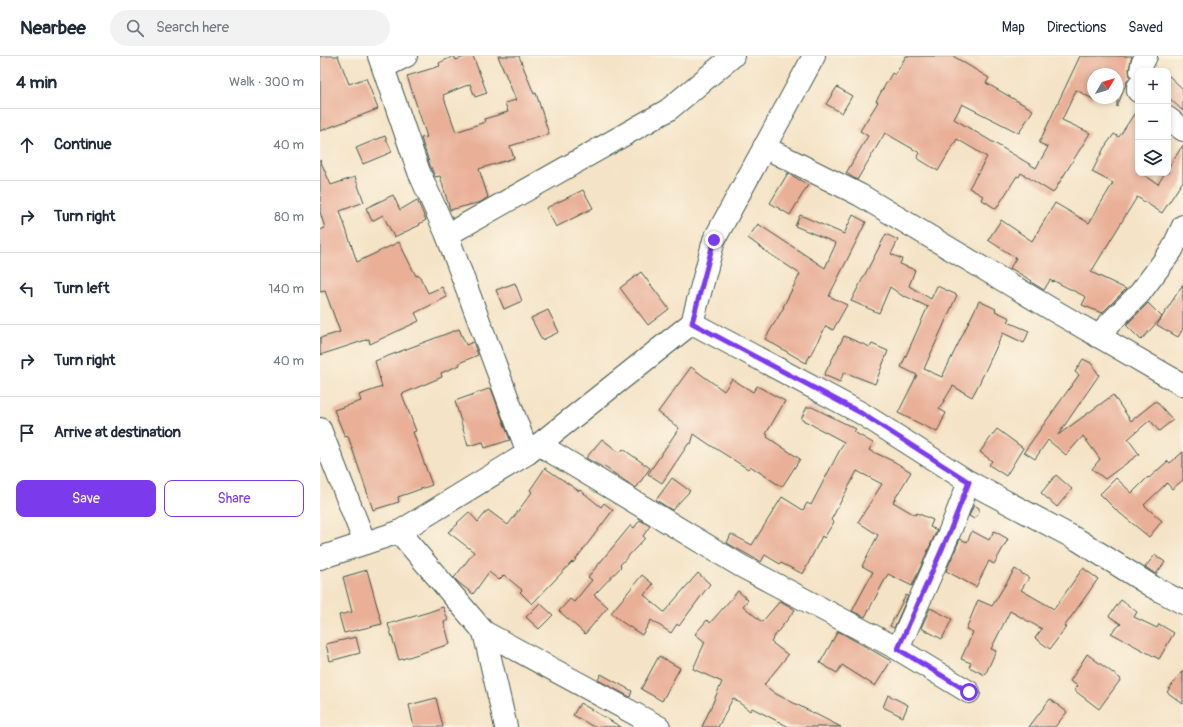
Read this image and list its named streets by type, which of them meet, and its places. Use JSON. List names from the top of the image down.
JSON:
{
  "north": "top right",
  "page": {
    "header": "Nearbee",
    "search": "Search here",
    "nav": ["Map", "Directions", "Saved"],
    "heading": ["4 min", "Walk · 300 m"],
    "map_buttons": ["+", "−"],
    "list": [
      ["Continue", "40 m"],
      ["Turn right", "80 m"],
      ["Turn left", "140 m"],
      ["Turn right", "40 m"],
      "Arrive at destination"
    ],
    "buttons": ["Save", "Share"]
  }
}
